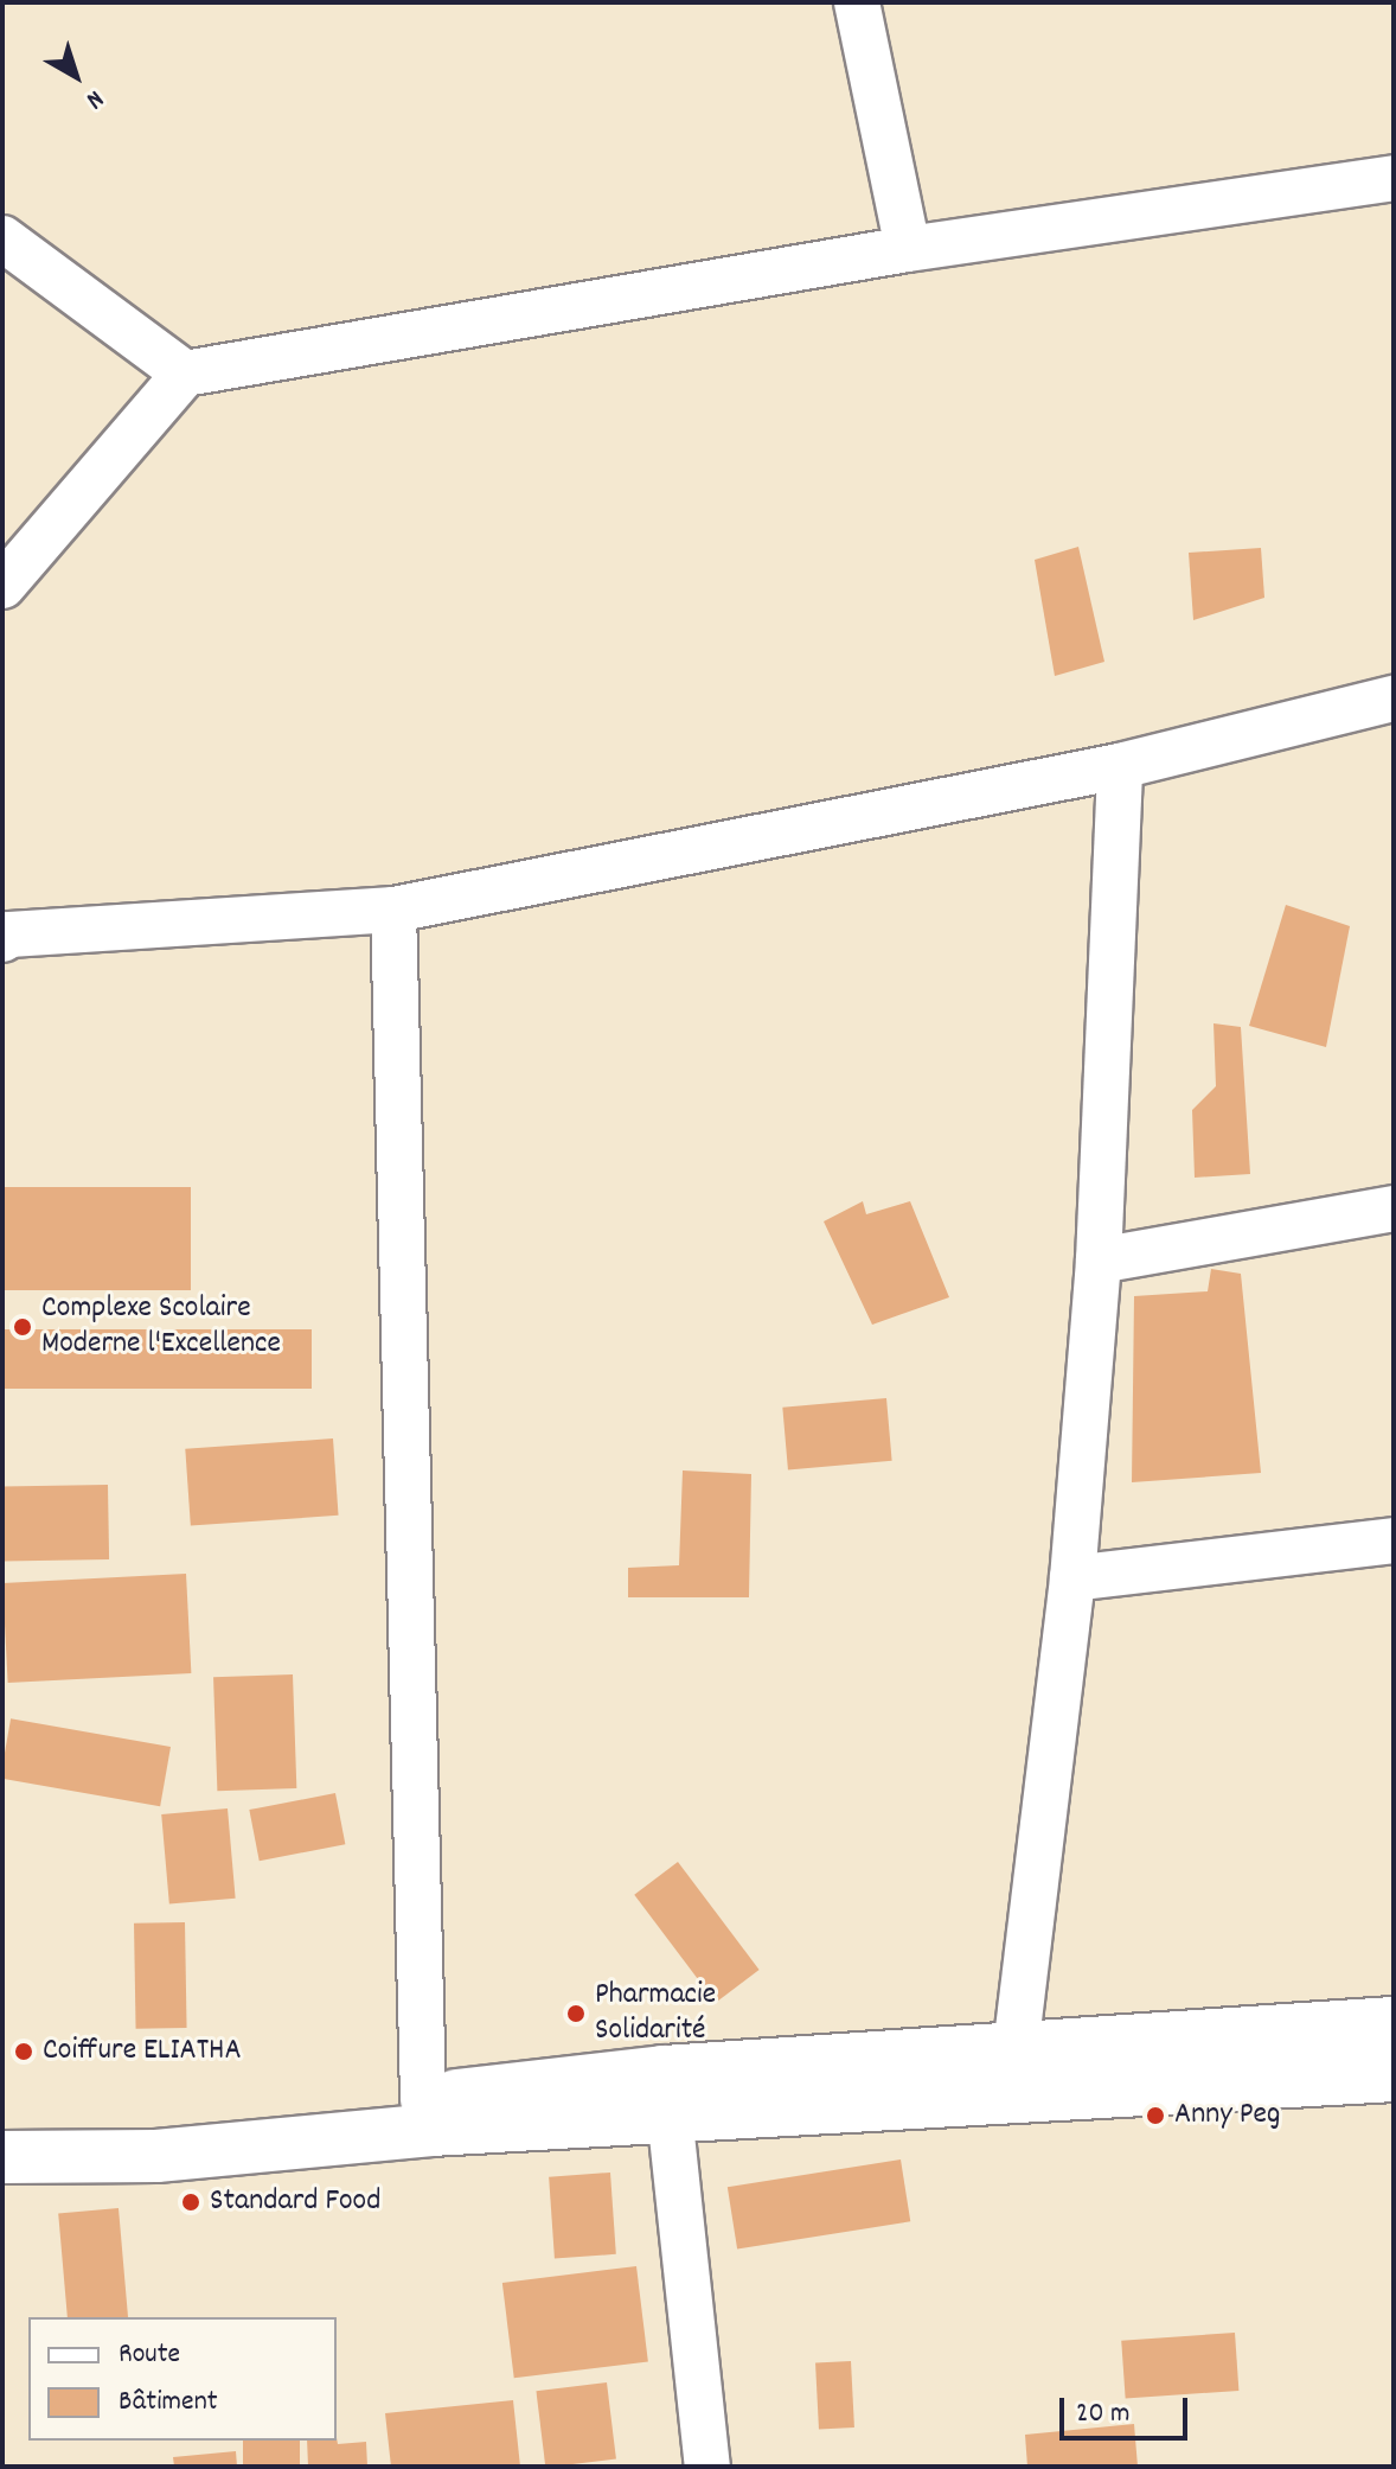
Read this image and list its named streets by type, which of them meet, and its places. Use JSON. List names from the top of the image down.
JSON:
{
  "places": [
    "Complexe Scolaire Moderne l'Excellence",
    "Pharmacie Solidarité",
    "Coiffure ELIATHA",
    "Anny Peg",
    "Standard Food"
  ],
  "legend": ["Route", "Bâtiment"],
  "scale_bar": "20 m",
  "north": "bottom right"
}
